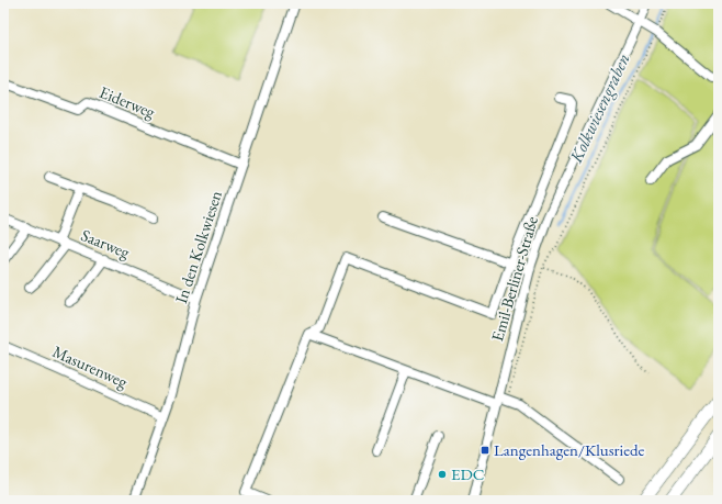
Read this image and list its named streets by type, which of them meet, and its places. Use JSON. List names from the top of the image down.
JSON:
{
  "streets": {
    "street": [
      "Eiderweg",
      "Saarweg",
      "In den Kolkwiesen",
      "Emil-Berliner-Straße",
      "Masurenweg"
    ]
  },
  "crossings": [
    ["Eiderweg", "In den Kolkwiesen"],
    ["Saarweg", "In den Kolkwiesen"],
    ["In den Kolkwiesen", "Masurenweg"]
  ],
  "water": ["Kolkwiesengraben"],
  "places": {
    "transit": ["Langenhagen/Klusriede"],
    "other": ["EDC"]
  }
}
